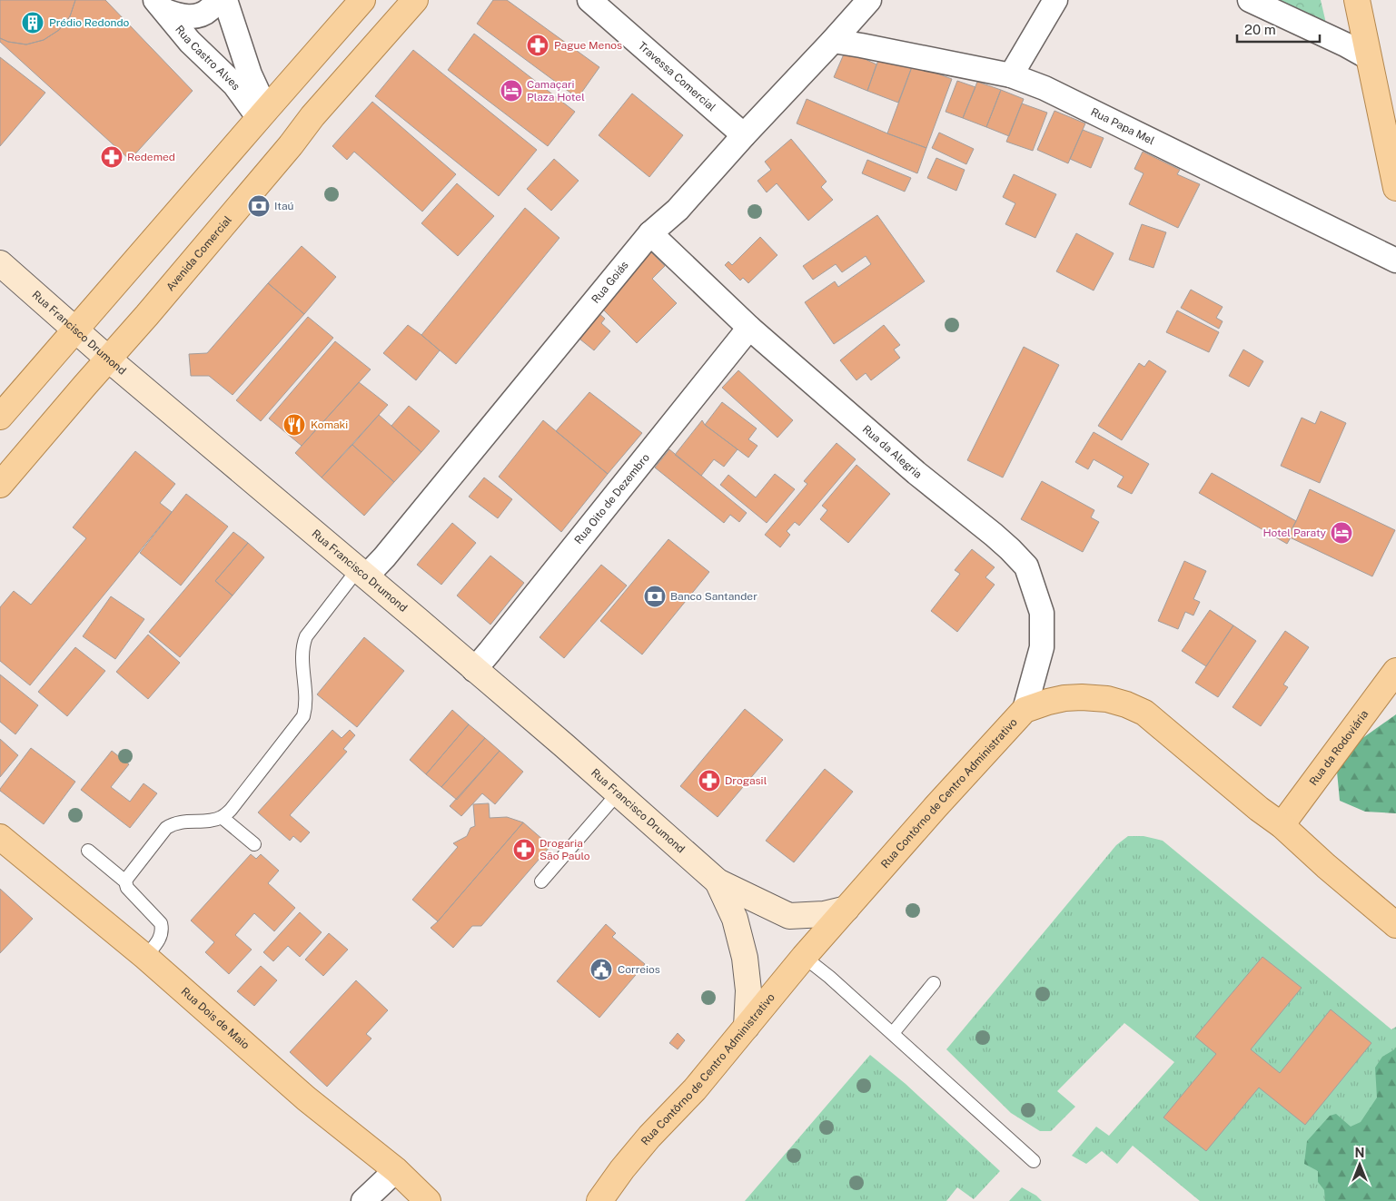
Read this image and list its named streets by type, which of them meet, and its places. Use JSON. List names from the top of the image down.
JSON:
{
  "streets": {
    "main road": [
      "Avenida Comercial",
      "Rua Francisco Drumond",
      "Rua da Rodoviária",
      "Rua Contôrno de Centro Administrativo",
      "Rua Dois de Maio"
    ],
    "street": [
      "Rua Castro Alves",
      "Travessa Comercial",
      "Rua Papa Mel",
      "Rua Goiás",
      "Rua da Alegria",
      "Rua Oito de Dezembro"
    ]
  },
  "crossings": [
    ["Travessa Comercial", "Rua Goiás"],
    ["Rua Papa Mel", "Rua Goiás"],
    ["Avenida Comercial", "Rua Francisco Drumond"],
    ["Rua Goiás", "Rua Francisco Drumond"],
    ["Rua Goiás", "Rua da Alegria"],
    ["Rua Francisco Drumond", "Rua Oito de Dezembro"],
    ["Rua Francisco Drumond", "Rua Contôrno de Centro Administrativo"],
    ["Rua da Alegria", "Rua Oito de Dezembro"],
    ["Rua da Alegria", "Rua Contôrno de Centro Administrativo"],
    ["Rua da Rodoviária", "Rua Contôrno de Centro Administrativo"]
  ],
  "places": {
    "building": ["Prédio Redondo"],
    "pharmacy": [
      "Pague Menos",
      "Redemed",
      "Drogasil",
      "Drogaria São Paulo"
    ],
    "hotel": ["Camaçari Plaza Hotel", "Hotel Paraty"],
    "bank": ["Itaú", "Banco Santander"],
    "restaurant": ["Komaki"],
    "public building": ["Correios"]
  },
  "scale_bar": "20 m",
  "north": "top"
}
